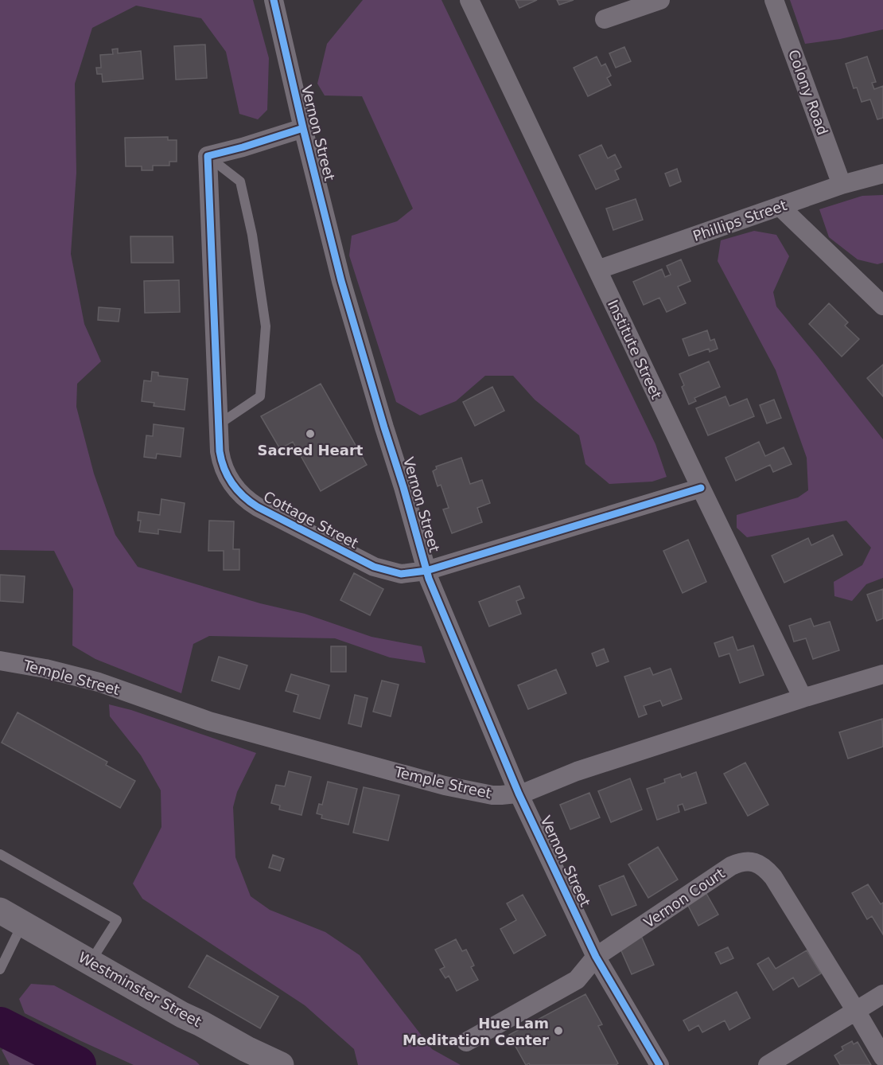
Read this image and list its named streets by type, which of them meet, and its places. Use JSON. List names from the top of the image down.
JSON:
{
  "streets": {
    "highway": ["Westminster Street"],
    "street": [
      "Colony Road",
      "Vernon Street",
      "Phillips Street",
      "Institute Street",
      "Cottage Street",
      "Temple Street",
      "Vernon Court"
    ]
  },
  "crossings": [
    ["Colony Road", "Phillips Street"],
    ["Vernon Street", "Cottage Street"],
    ["Vernon Street", "Temple Street"],
    ["Vernon Street", "Vernon Court"],
    ["Phillips Street", "Institute Street"],
    ["Institute Street", "Cottage Street"],
    ["Institute Street", "Temple Street"]
  ],
  "places": ["Sacred Heart", "Hue Lam Meditation Center"]
}
